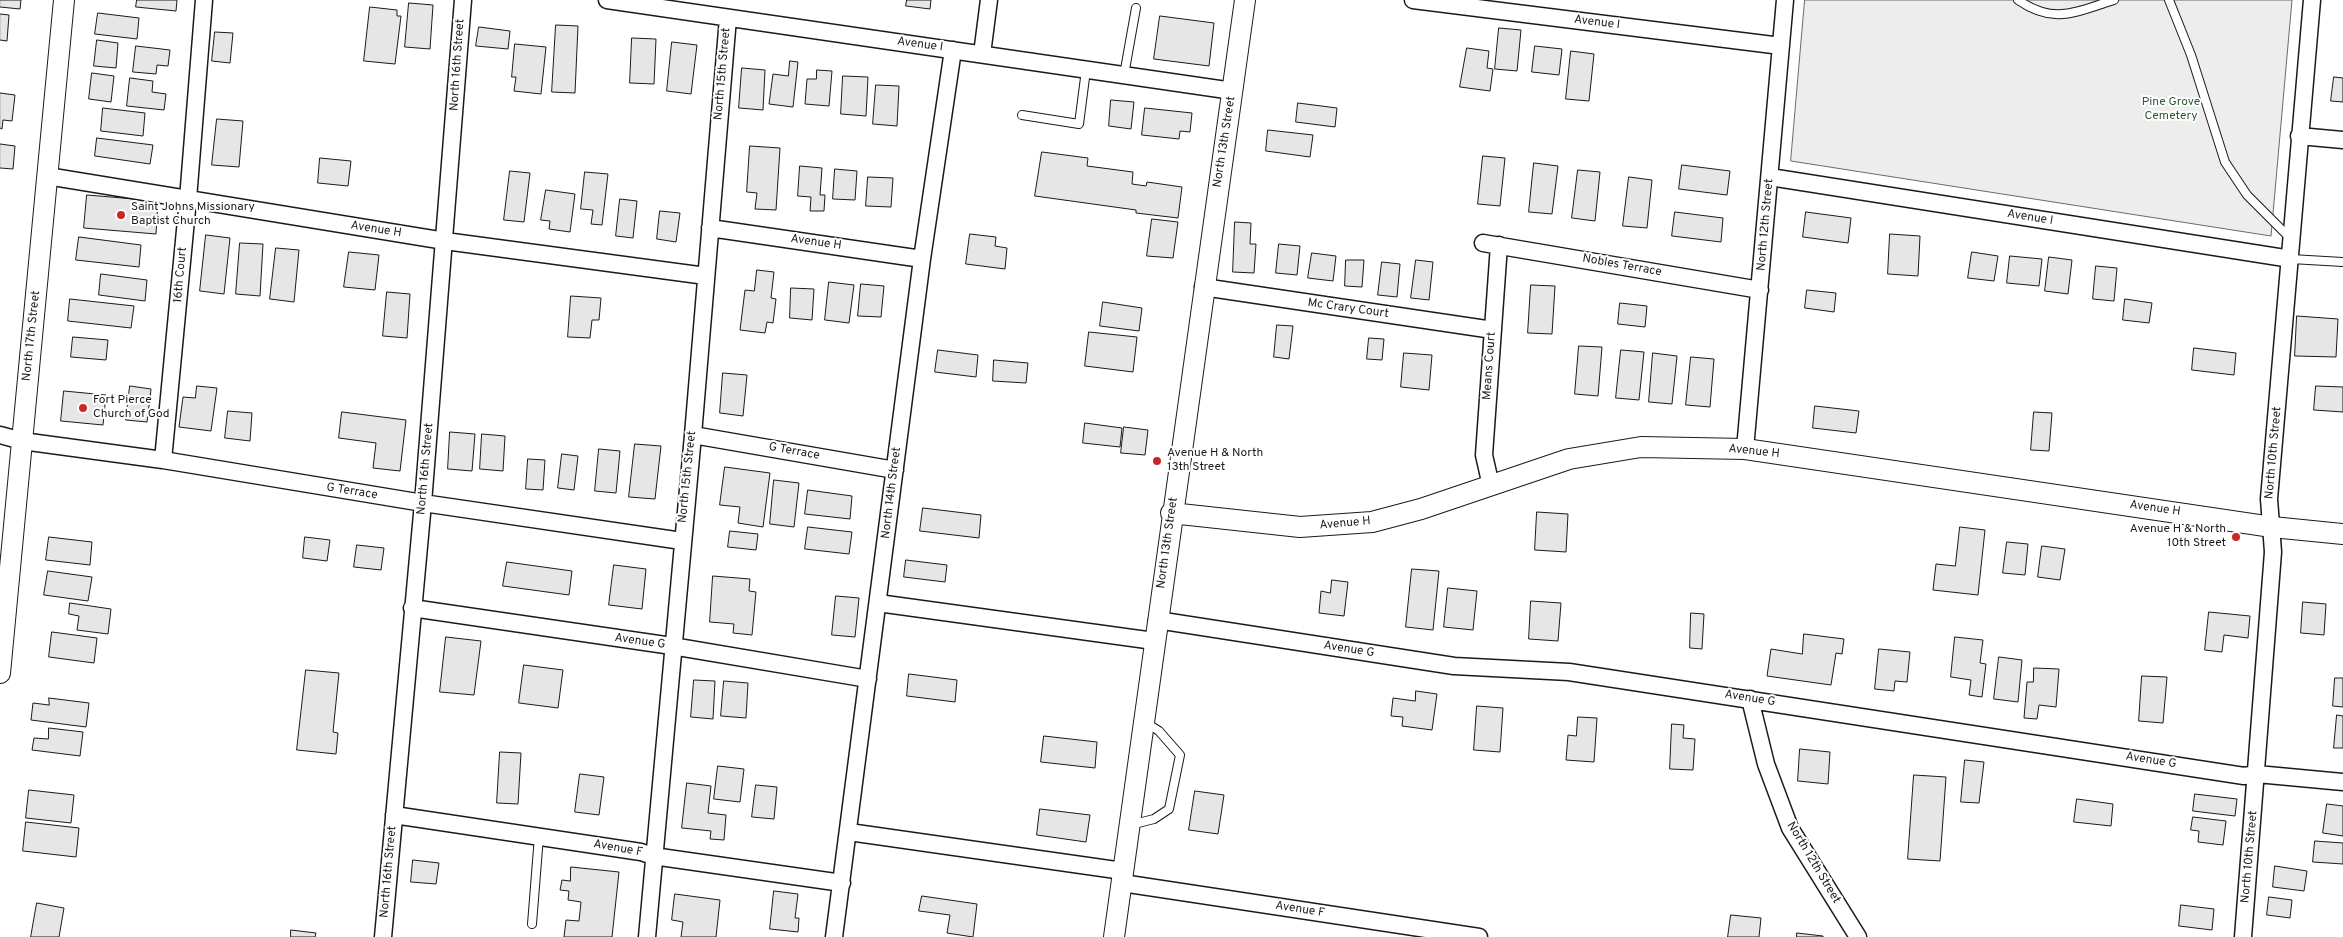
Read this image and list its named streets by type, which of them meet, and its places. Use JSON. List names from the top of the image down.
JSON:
{
  "streets": {
    "street": [
      "Avenue I",
      "North 16th Street",
      "North 15th Street",
      "North 13th Street",
      "North 12th Street",
      "Avenue H",
      "Nobles Terrace",
      "16th Court",
      "Mc Crary Court",
      "North 17th Street",
      "Means Court",
      "G Terrace",
      "North 10th Street",
      "North 14th Street",
      "Avenue G",
      "Avenue F"
    ]
  },
  "crossings": [
    ["Avenue I", "North 15th Street"],
    ["Avenue I", "North 13th Street"],
    ["Avenue I", "North 12th Street"],
    ["Avenue I", "North 10th Street"],
    ["Avenue I", "North 14th Street"],
    ["North 16th Street", "Avenue H"],
    ["North 16th Street", "G Terrace"],
    ["North 16th Street", "Avenue G"],
    ["North 16th Street", "Avenue F"],
    ["North 15th Street", "Avenue H"],
    ["North 15th Street", "G Terrace"],
    ["North 15th Street", "Avenue G"],
    ["North 15th Street", "Avenue F"],
    ["North 13th Street", "Avenue H"],
    ["North 13th Street", "Mc Crary Court"],
    ["North 13th Street", "Avenue G"],
    ["North 13th Street", "Avenue F"],
    ["North 12th Street", "Avenue H"],
    ["North 12th Street", "Nobles Terrace"],
    ["North 12th Street", "Avenue G"],
    ["Avenue H", "16th Court"],
    ["Avenue H", "North 17th Street"],
    ["Avenue H", "Means Court"],
    ["Avenue H", "North 10th Street"],
    ["Avenue H", "North 14th Street"],
    ["Nobles Terrace", "Means Court"],
    ["16th Court", "G Terrace"],
    ["Mc Crary Court", "Means Court"],
    ["North 17th Street", "G Terrace"],
    ["G Terrace", "North 14th Street"],
    ["North 10th Street", "Avenue G"],
    ["North 14th Street", "Avenue G"],
    ["North 14th Street", "Avenue F"]
  ],
  "parks": ["Pine Grove Cemetery"],
  "places": [
    "Saint Johns Missionary Baptist Church",
    "Fort Pierce Church of God",
    "Avenue H & North 13th Street",
    "Avenue H & North 10th Street"
  ]
}
